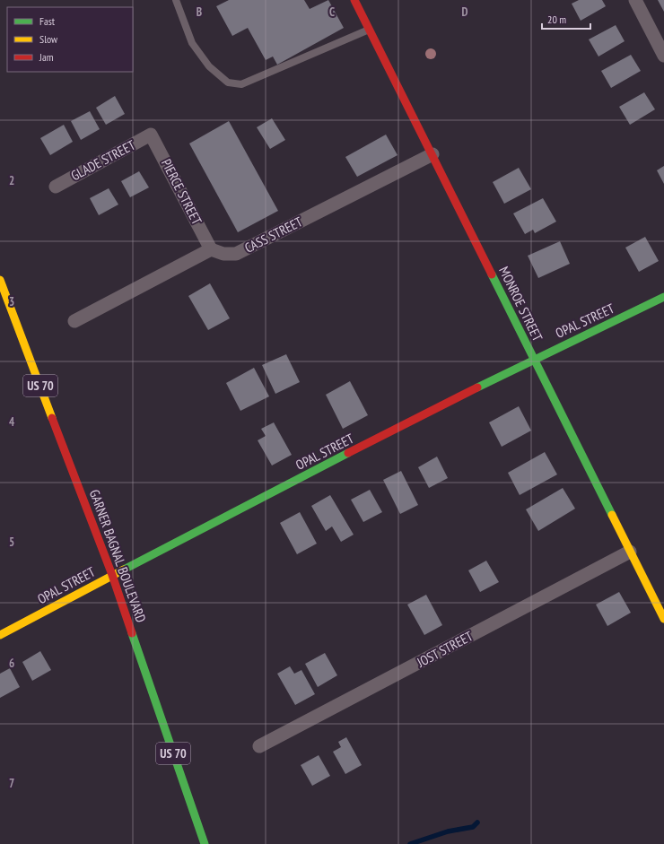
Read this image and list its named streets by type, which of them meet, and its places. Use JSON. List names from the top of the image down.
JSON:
{
  "streets": {
    "main road": [
      "MONROE STREET",
      "OPAL STREET",
      "US 70",
      "GARNER BAGNAL BOULEVARD"
    ],
    "street": [
      "GLADE STREET",
      "PIERCE STREET",
      "CASS STREET",
      "JOST STREET"
    ]
  },
  "crossings": [
    ["GLADE STREET", "PIERCE STREET"],
    ["PIERCE STREET", "CASS STREET"],
    ["CASS STREET", "MONROE STREET"],
    ["MONROE STREET", "OPAL STREET"],
    ["MONROE STREET", "JOST STREET"],
    ["OPAL STREET", "GARNER BAGNAL BOULEVARD"]
  ],
  "legend": ["Fast", "Slow", "Jam"],
  "scale_bar": "20 m",
  "grid": {
    "columns": ["B", "C", "D"],
    "rows": [
      "2",
      "3",
      "4",
      "5",
      "6",
      "7"
    ]
  }
}
